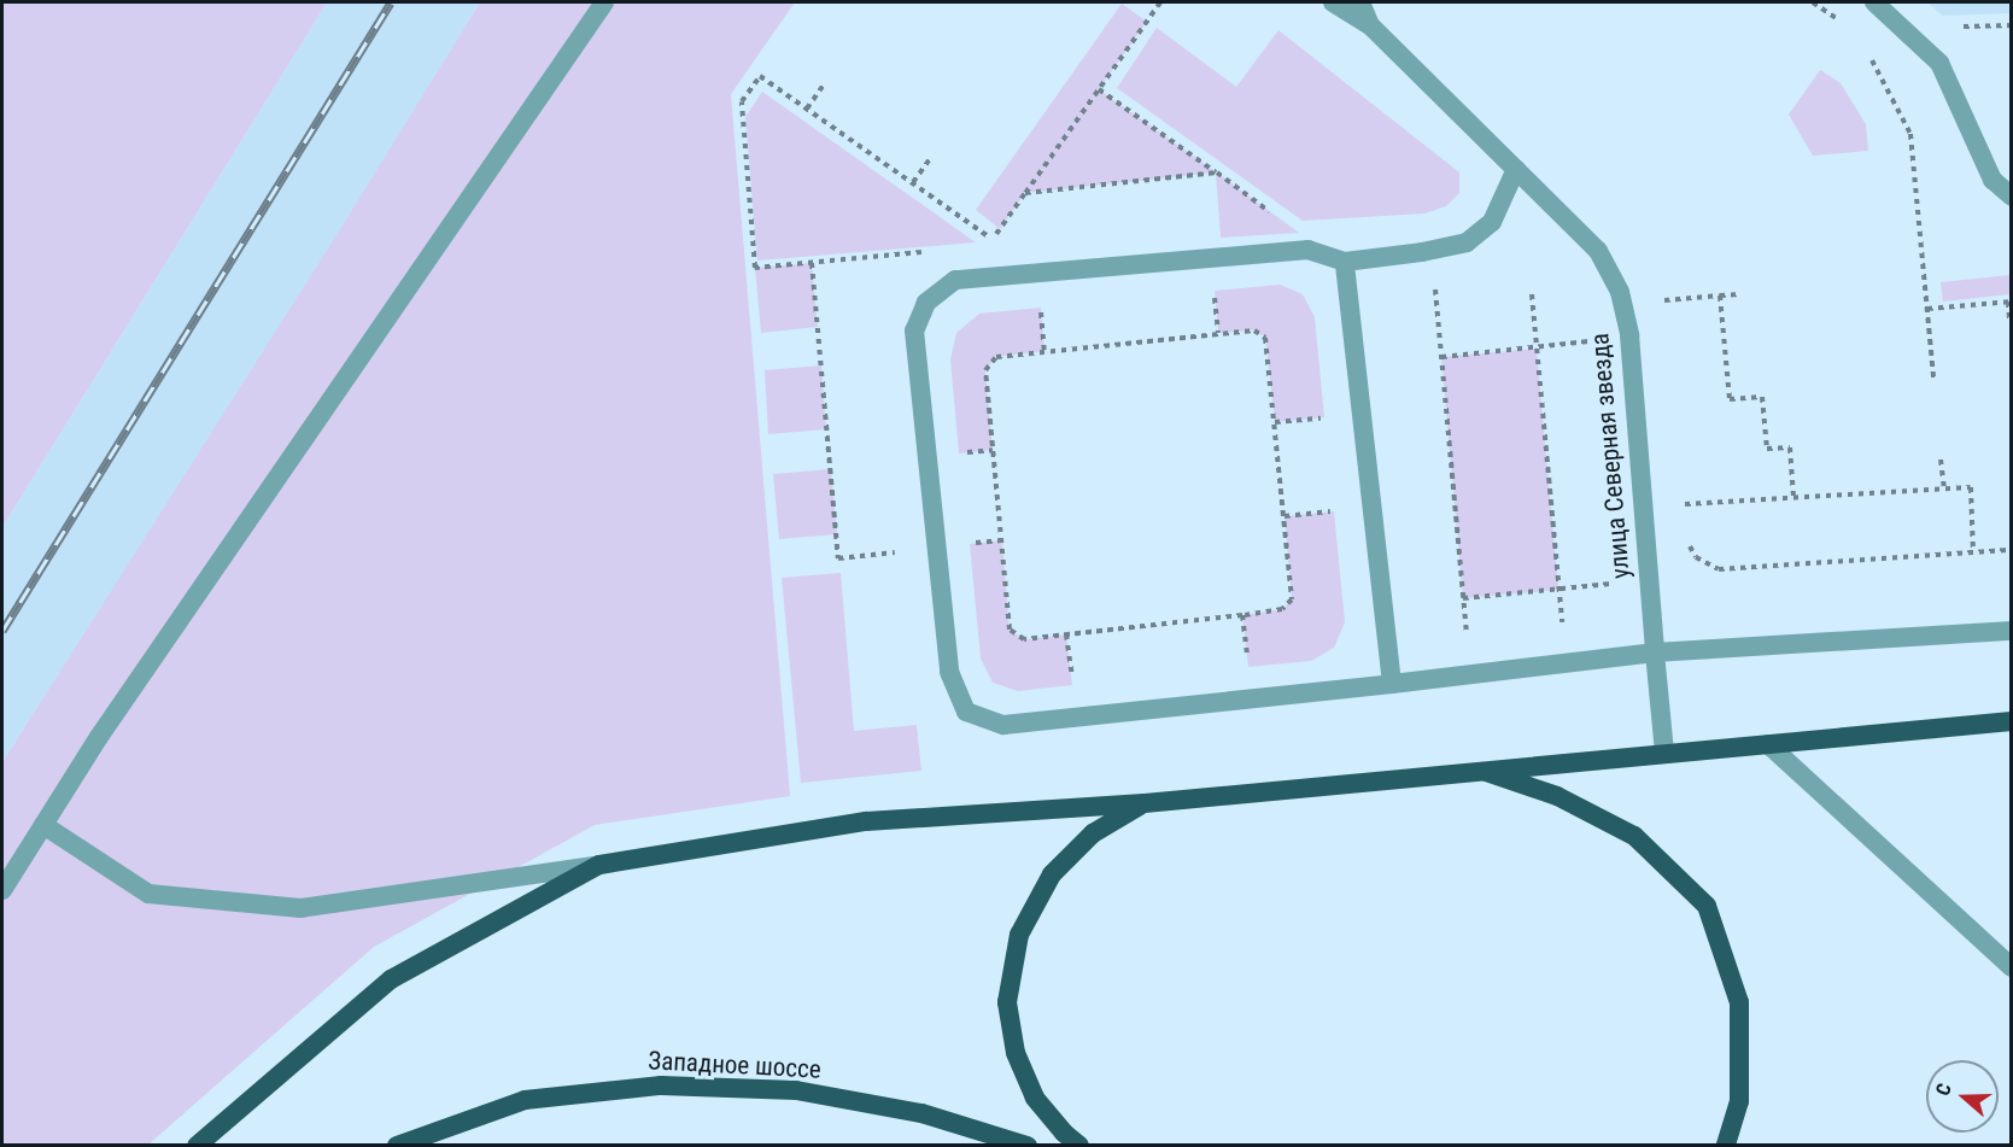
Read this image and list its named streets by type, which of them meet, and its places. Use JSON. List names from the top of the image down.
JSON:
{
  "streets": {
    "highway": ["Западное шоссе"],
    "lane": ["улица Северная звезда"]
  },
  "north": "left"
}
